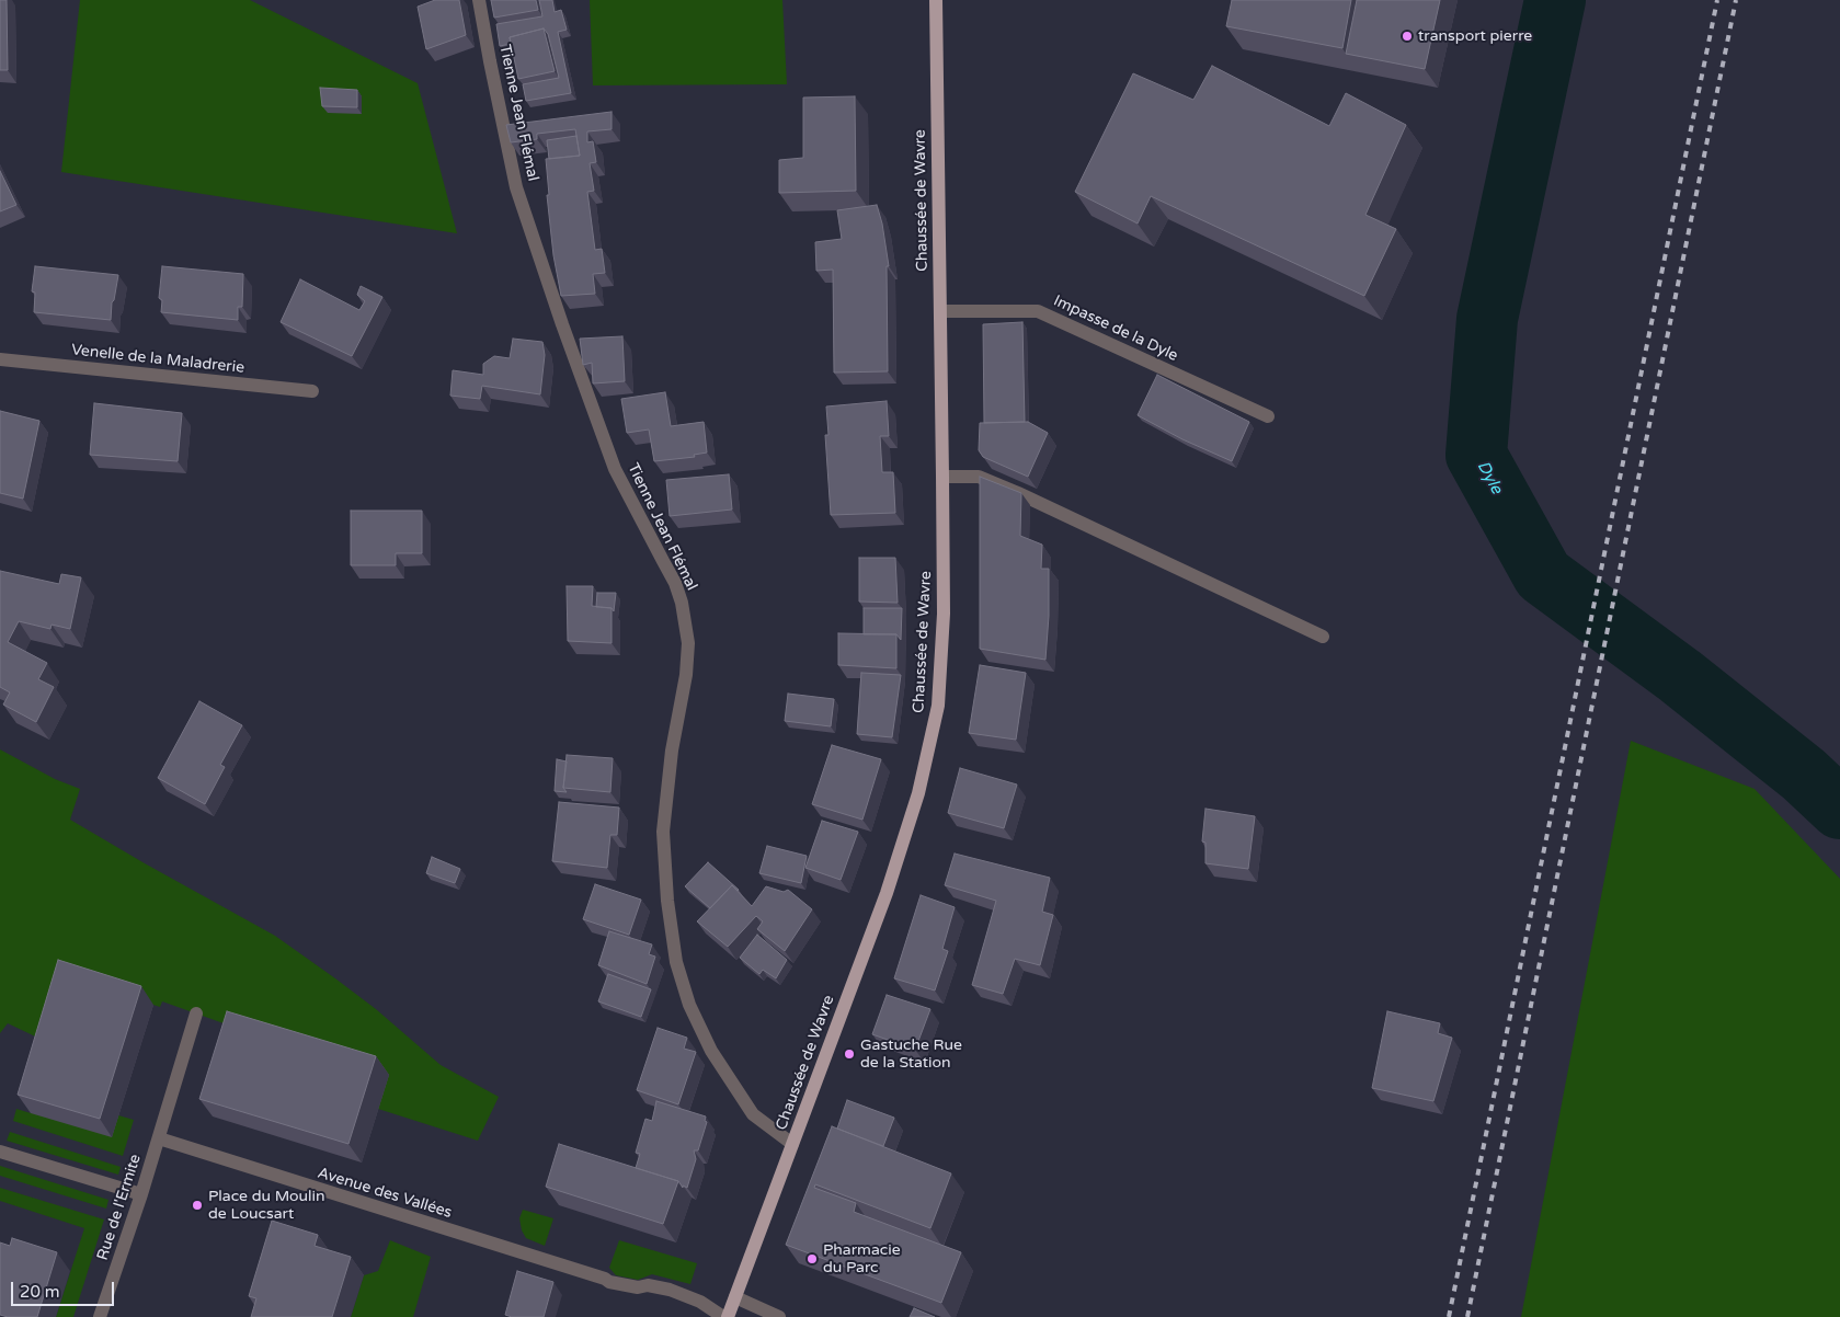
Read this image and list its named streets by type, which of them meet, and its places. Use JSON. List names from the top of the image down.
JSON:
{
  "streets": {
    "main road": ["Chaussée de Wavre"],
    "street": [
      "Tienne Jean Flémal",
      "Impasse de la Dyle",
      "Venelle de la Maladrerie",
      "Avenue des Vallées",
      "Rue de l'Ermite"
    ]
  },
  "crossings": [
    ["Tienne Jean Flémal", "Chaussée de Wavre"],
    ["Chaussée de Wavre", "Impasse de la Dyle"],
    ["Avenue des Vallées", "Rue de l'Ermite"]
  ],
  "water": ["Dyle"],
  "places": [
    "transport pierre",
    "Gastuche Rue de la Station",
    "Place du Moulin de Loucsart",
    "Pharmacie du Parc"
  ],
  "scale_bar": "20 m"
}
